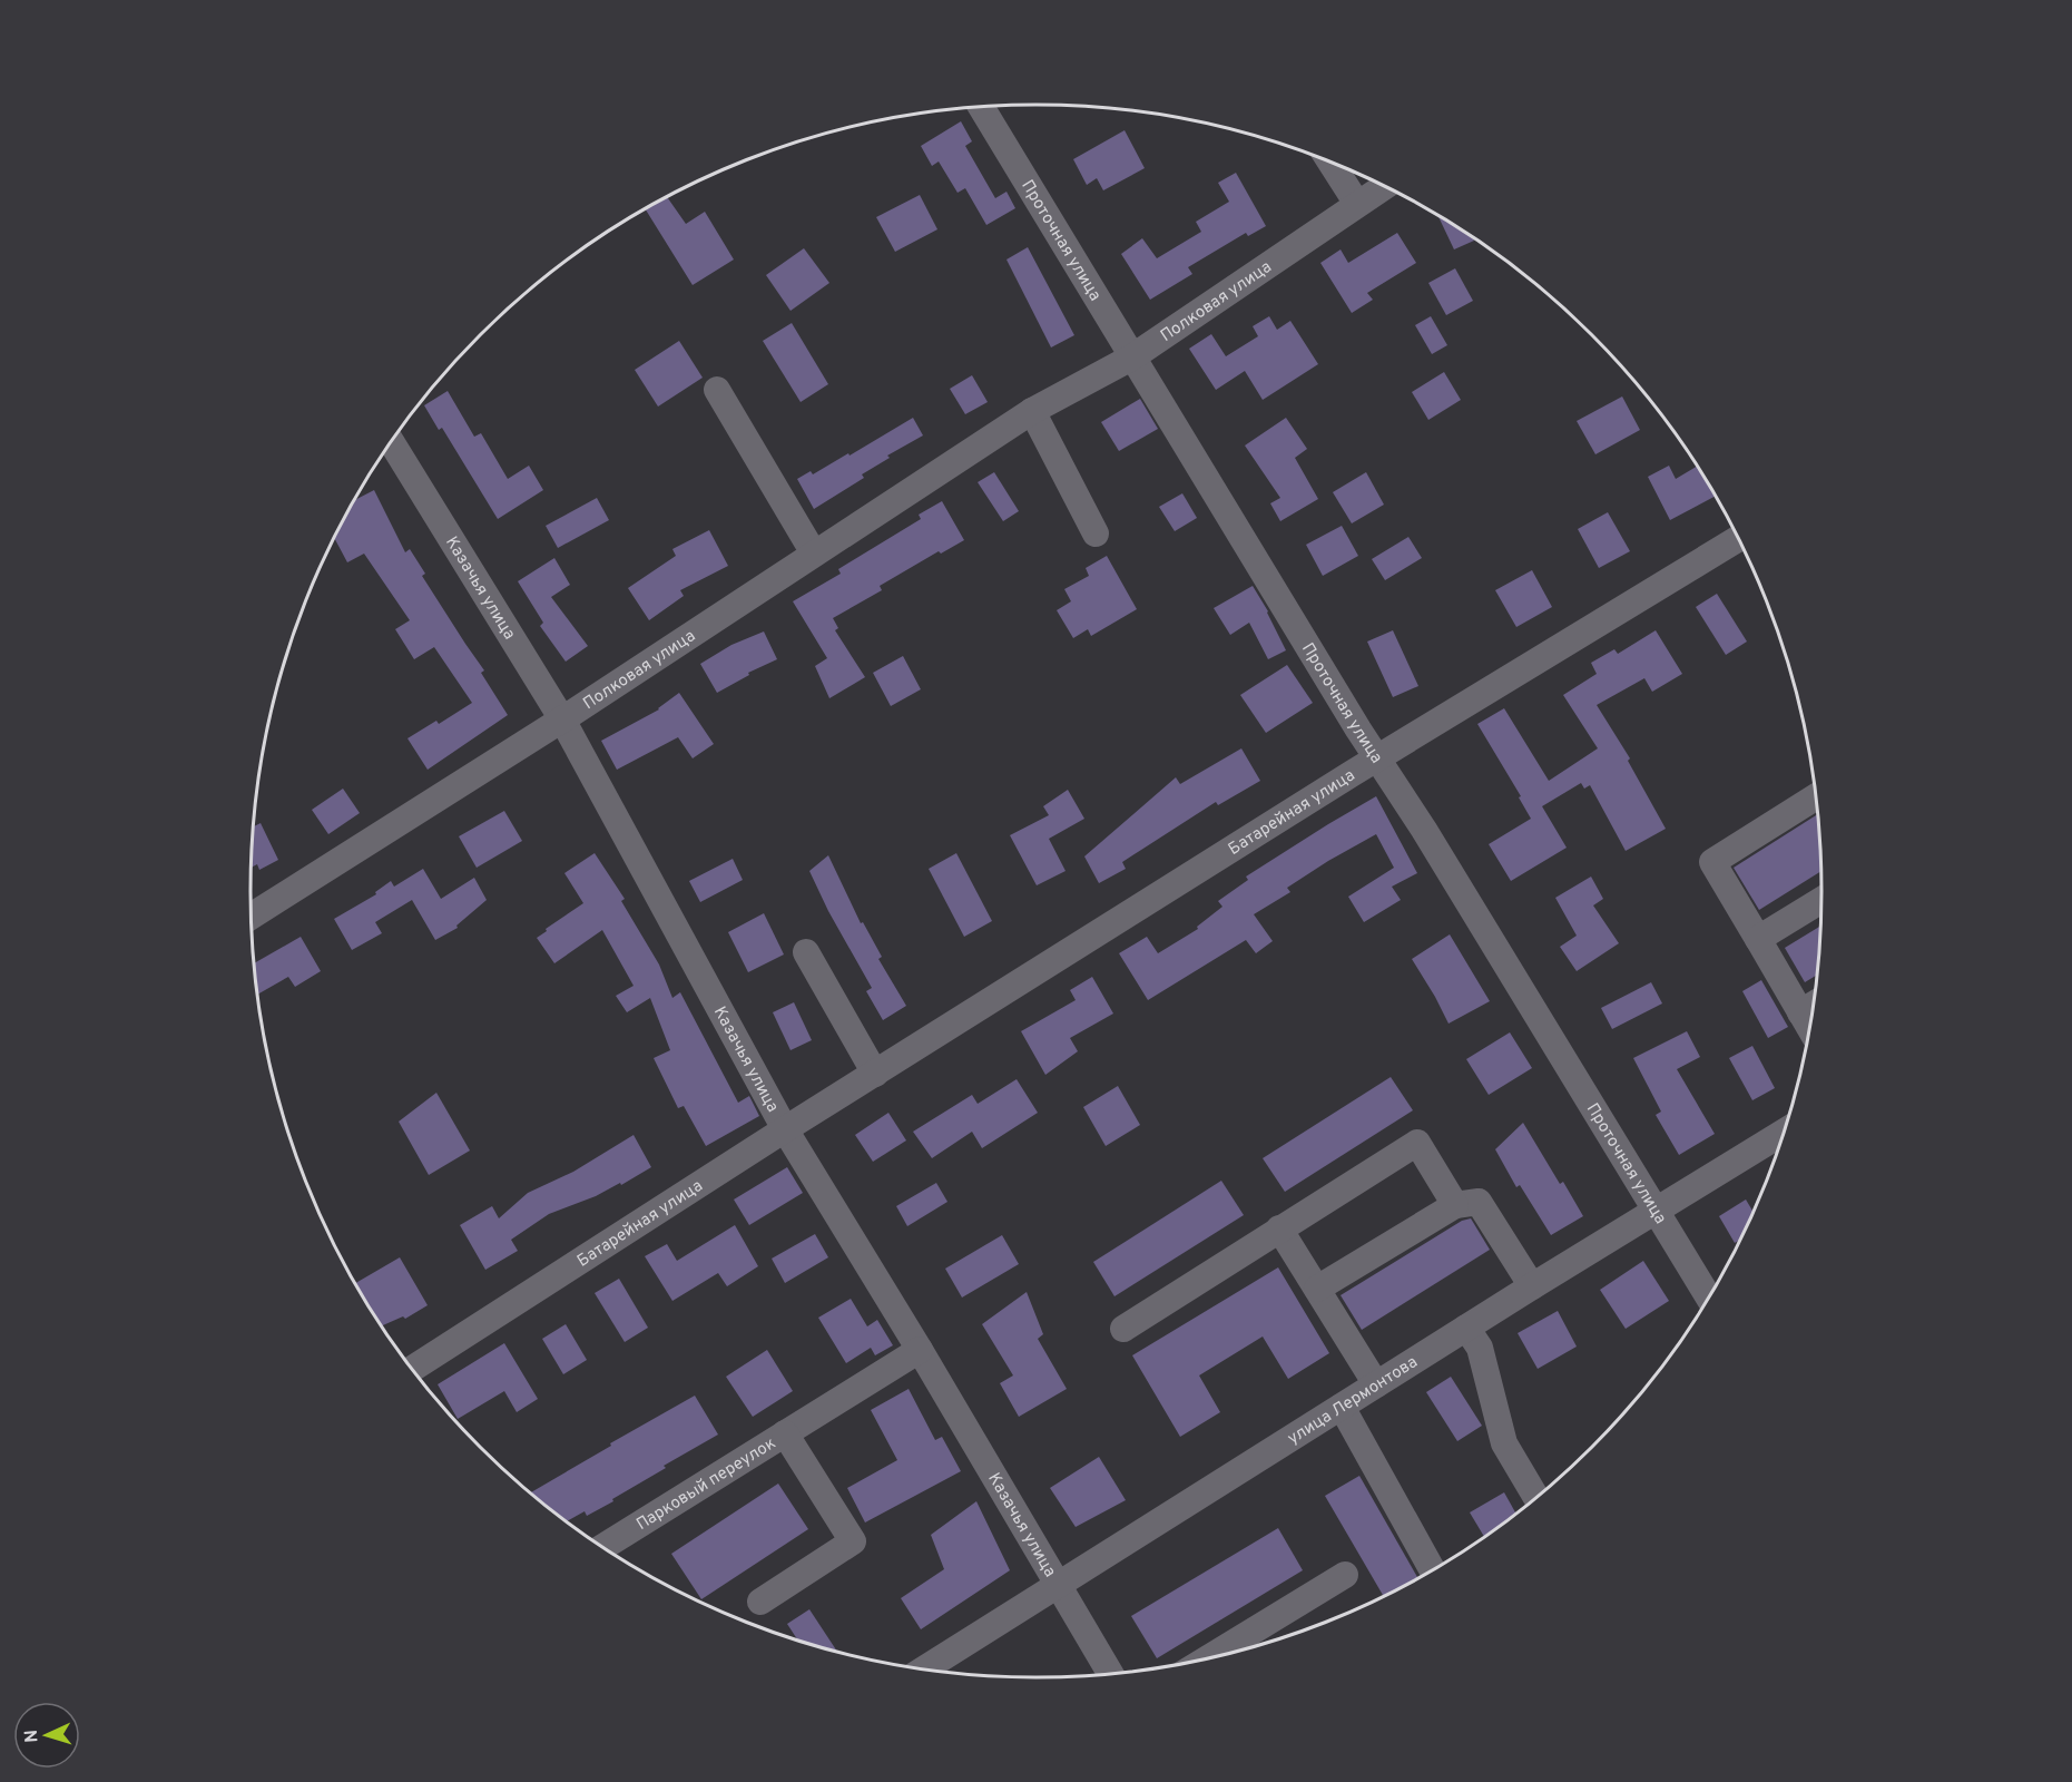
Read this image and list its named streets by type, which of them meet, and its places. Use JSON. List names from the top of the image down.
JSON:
{
  "streets": {
    "street": [
      "Проточная улица",
      "Полковая улица",
      "Казачья улица",
      "Батарейная улица",
      "улица Лермонтова",
      "Парковый переулок"
    ]
  },
  "crossings": [
    ["Проточная улица", "Полковая улица"],
    ["Проточная улица", "Батарейная улица"],
    ["Проточная улица", "улица Лермонтова"],
    ["Полковая улица", "Казачья улица"],
    ["Казачья улица", "Батарейная улица"],
    ["Казачья улица", "улица Лермонтова"],
    ["Казачья улица", "Парковый переулок"]
  ],
  "north": "left"
}
